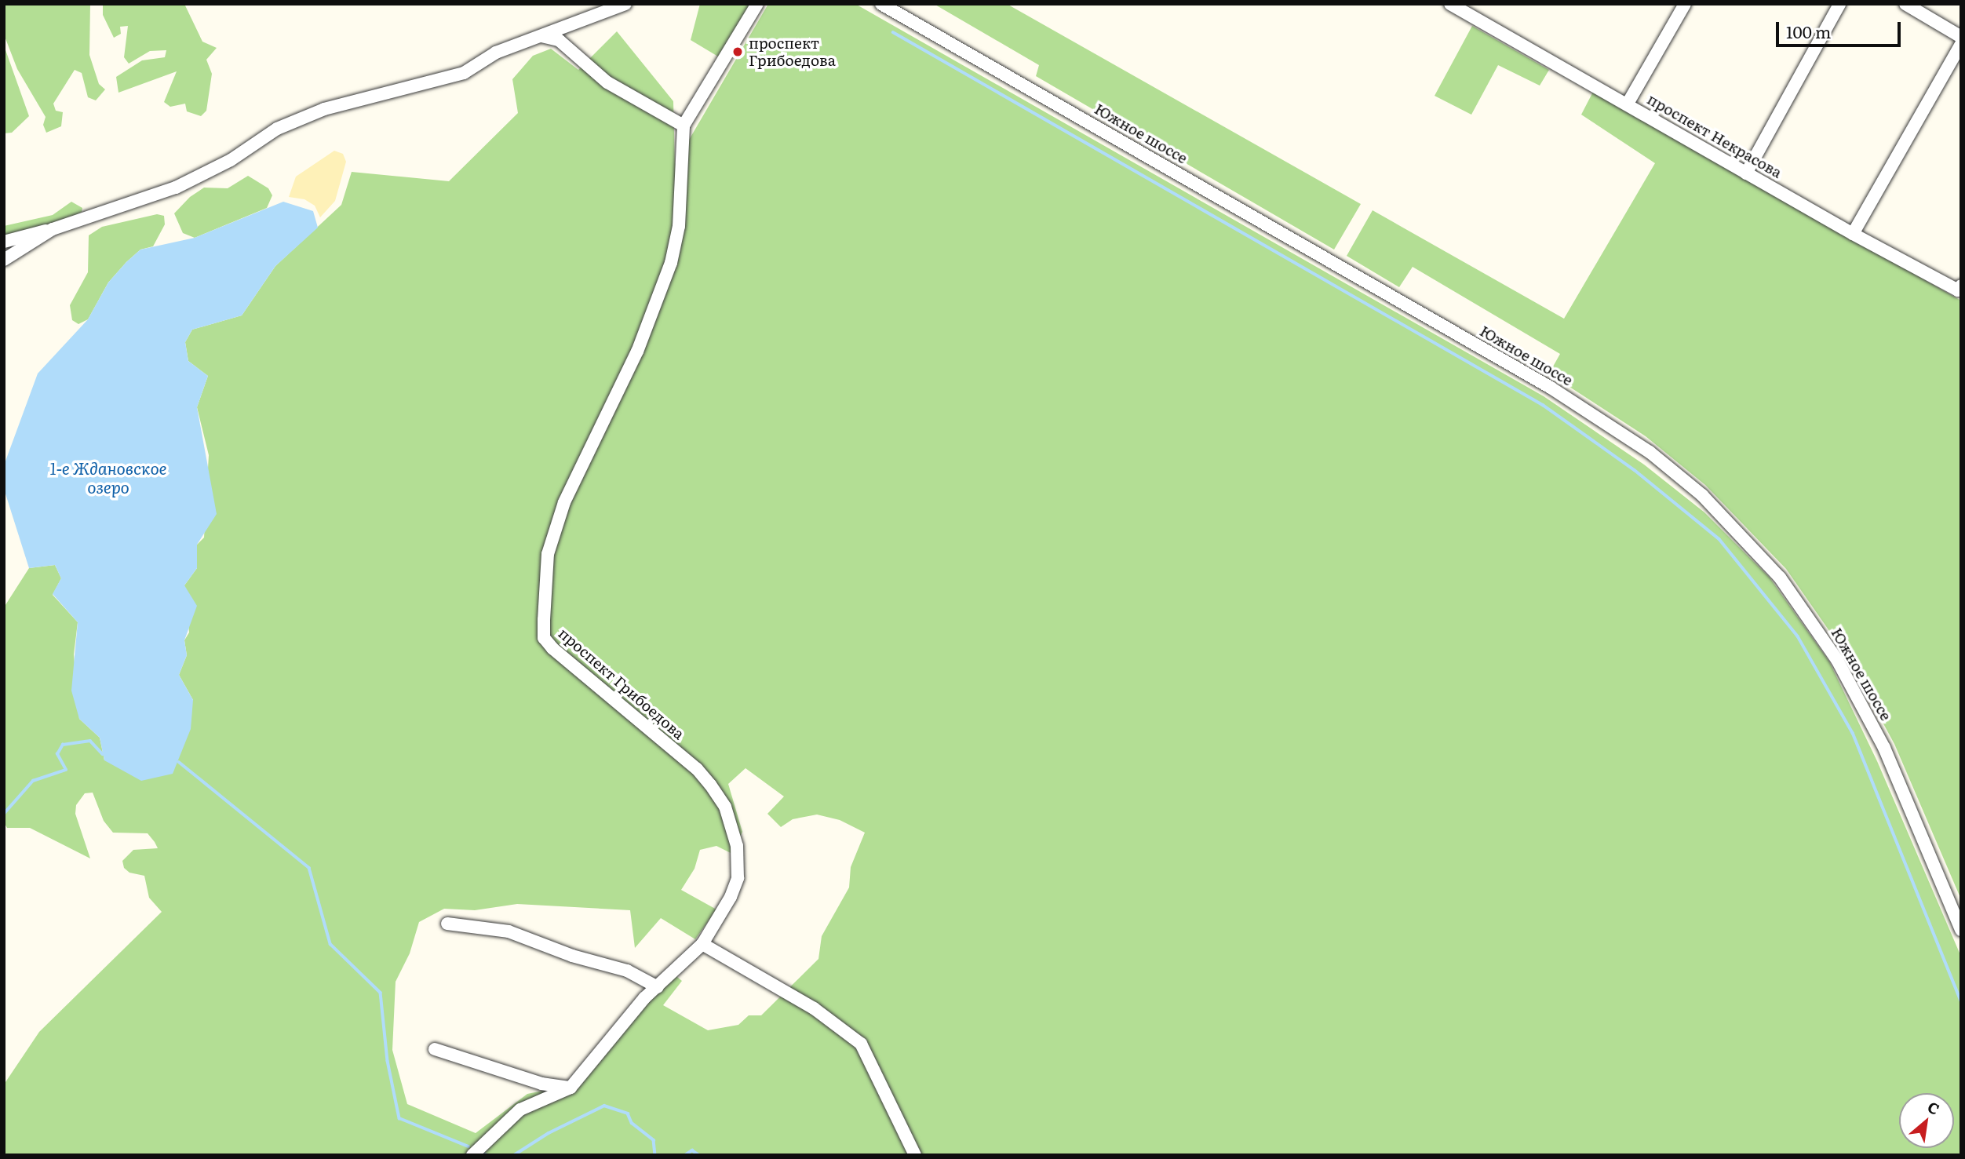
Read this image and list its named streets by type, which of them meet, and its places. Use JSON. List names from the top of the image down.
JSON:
{
  "streets": {
    "street": ["Южное шоссе", "проспект Некрасова", "проспект Грибоедова"]
  },
  "water": ["1-е Ждановское озеро"],
  "places": ["проспект Грибоедова"],
  "scale_bar": "100 m",
  "north": "top right"
}
